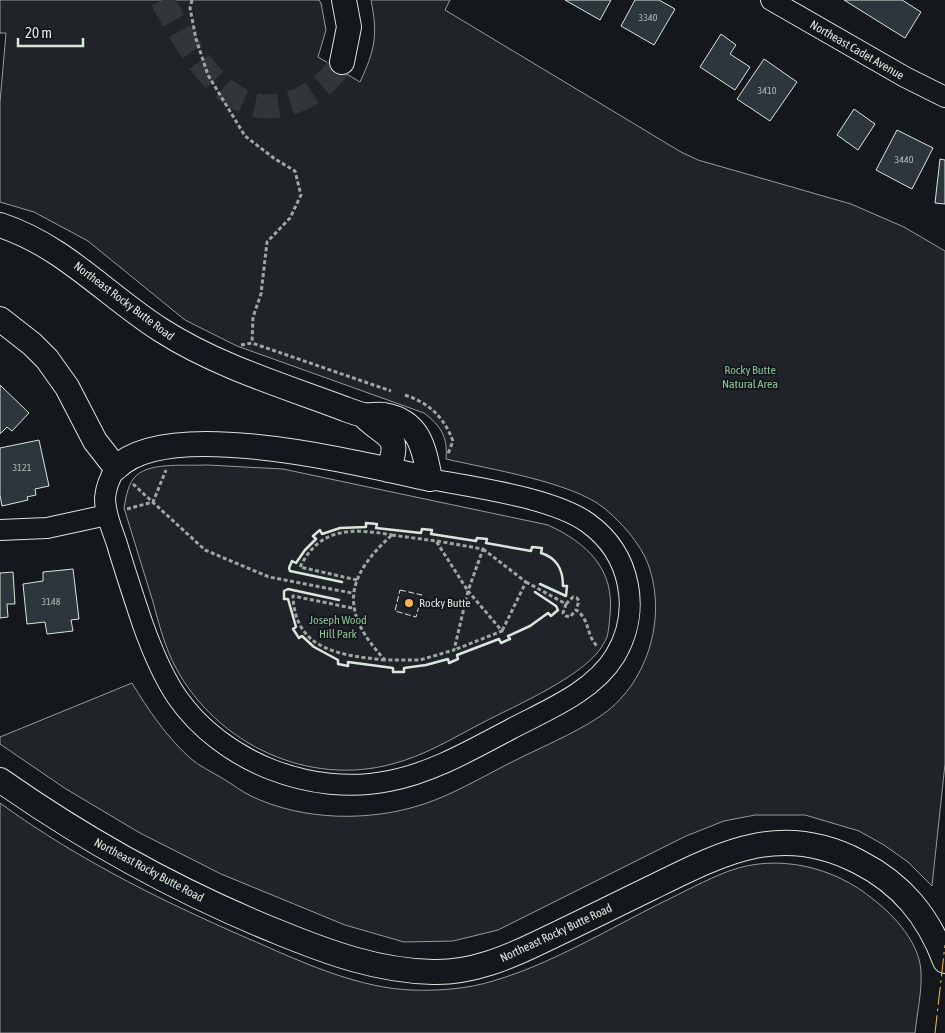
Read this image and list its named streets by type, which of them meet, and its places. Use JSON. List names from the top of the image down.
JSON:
{
  "streets": {
    "street": ["Northeast Cadet Avenue", "Northeast Rocky Butte Road"]
  },
  "parks": ["Rocky Butte Natural Area", "Joseph Wood Hill Park"],
  "places": ["Rocky Butte"],
  "house_numbers": [
    "3340",
    "3410",
    "3440",
    "3121",
    "3148"
  ],
  "scale_bar": "20 m"
}
